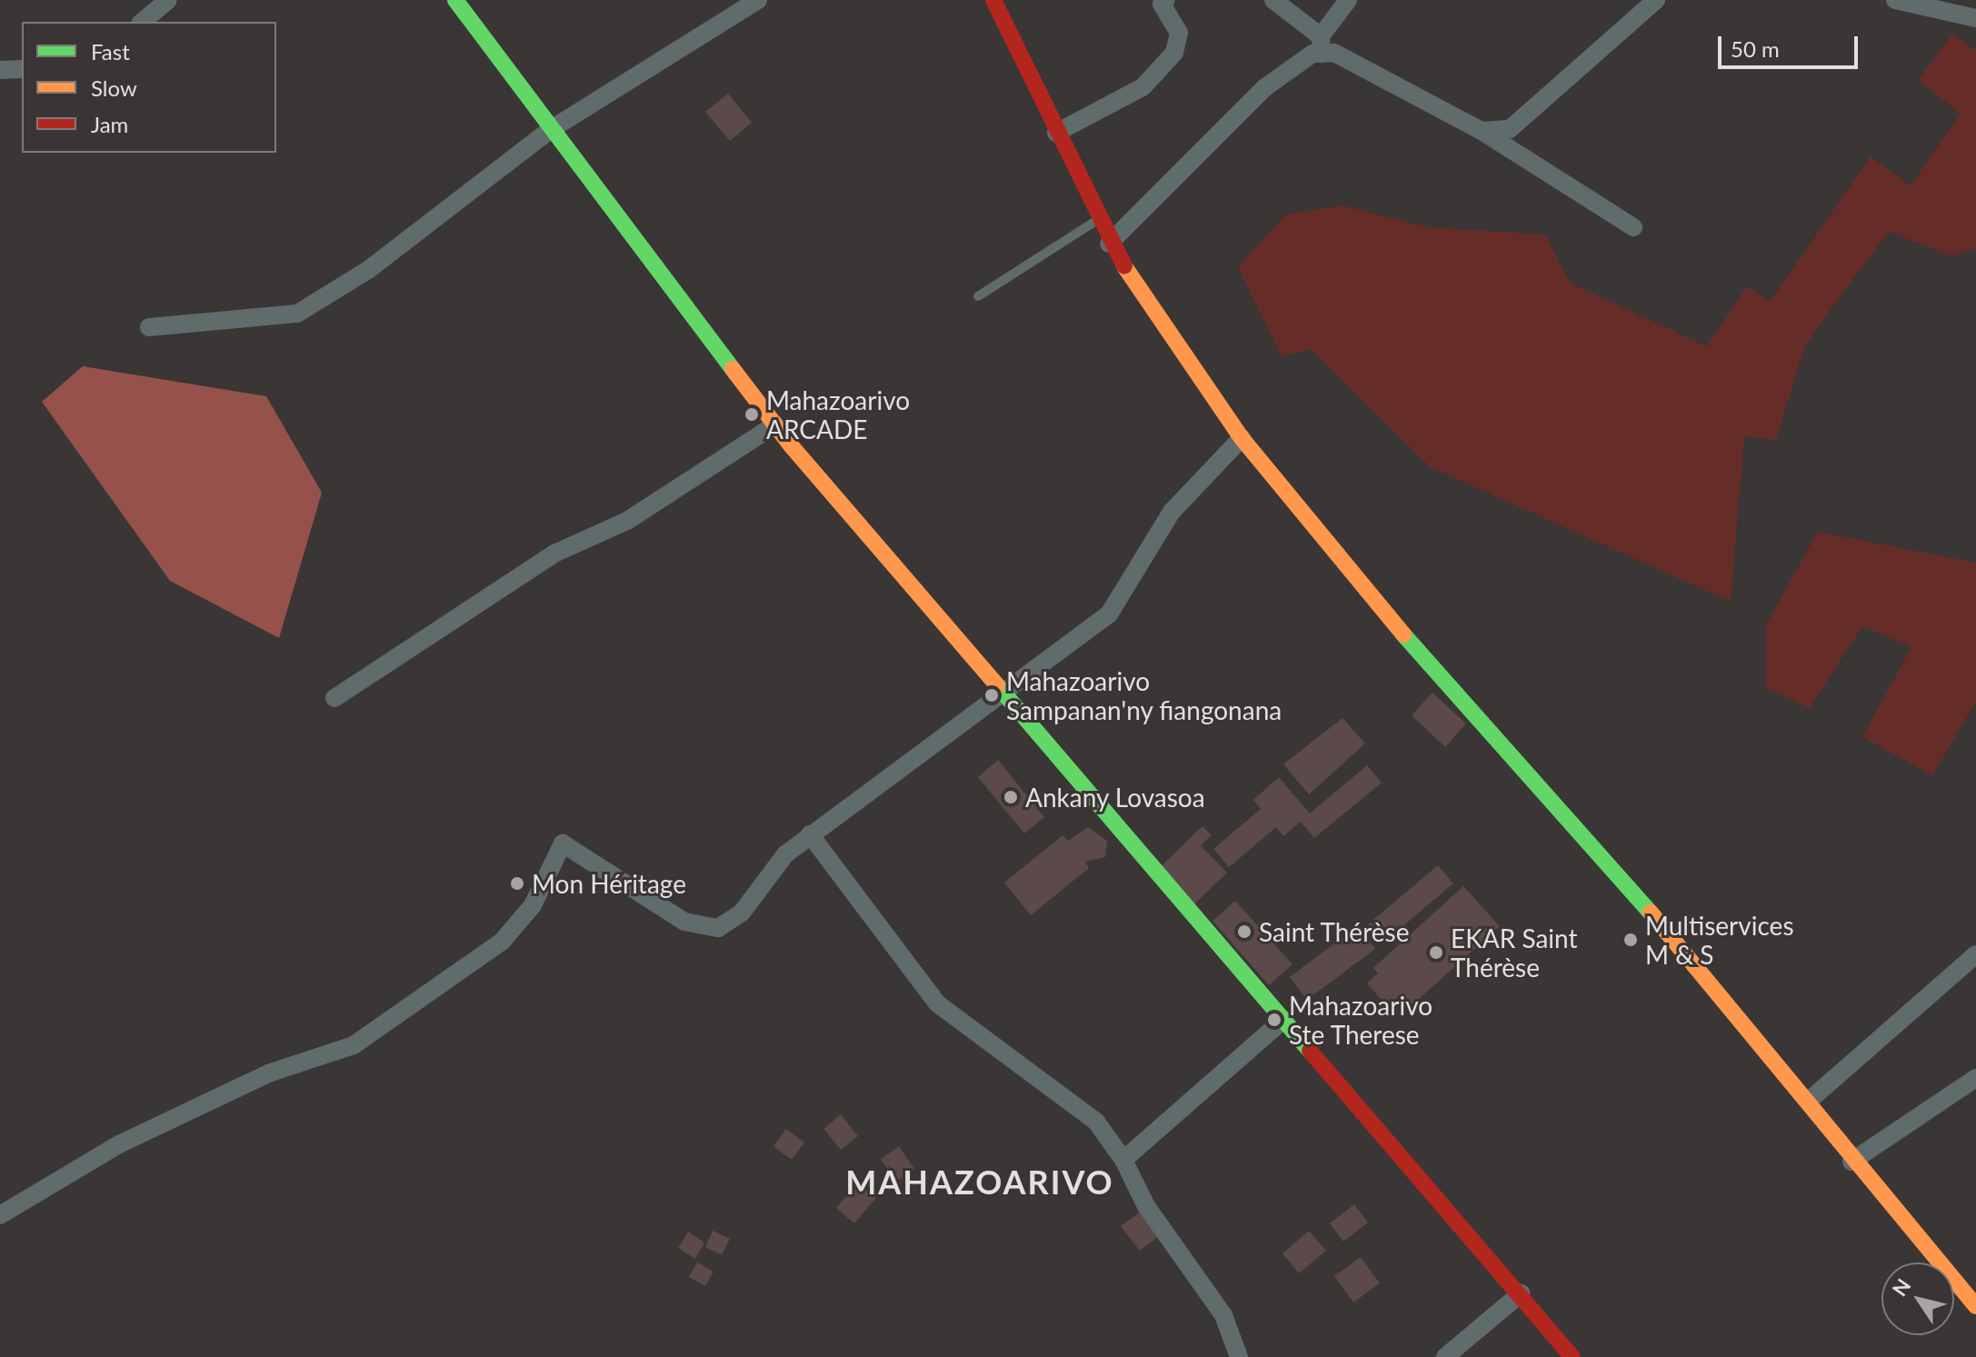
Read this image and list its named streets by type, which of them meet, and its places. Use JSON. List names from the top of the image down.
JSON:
{
  "districts": ["MAHAZOARIVO"],
  "places": [
    "Mahazoarivo ARCADE",
    "Mahazoarivo Sampanan'ny fiangonana",
    "Ankany Lovasoa",
    "Mon Héritage",
    "Saint Thérèse",
    "Multiservices M & S",
    "EKAR Saint Thérèse",
    "Mahazoarivo Ste Therese"
  ],
  "legend": ["Fast", "Slow", "Jam"],
  "scale_bar": "50 m",
  "north": "top left"
}
